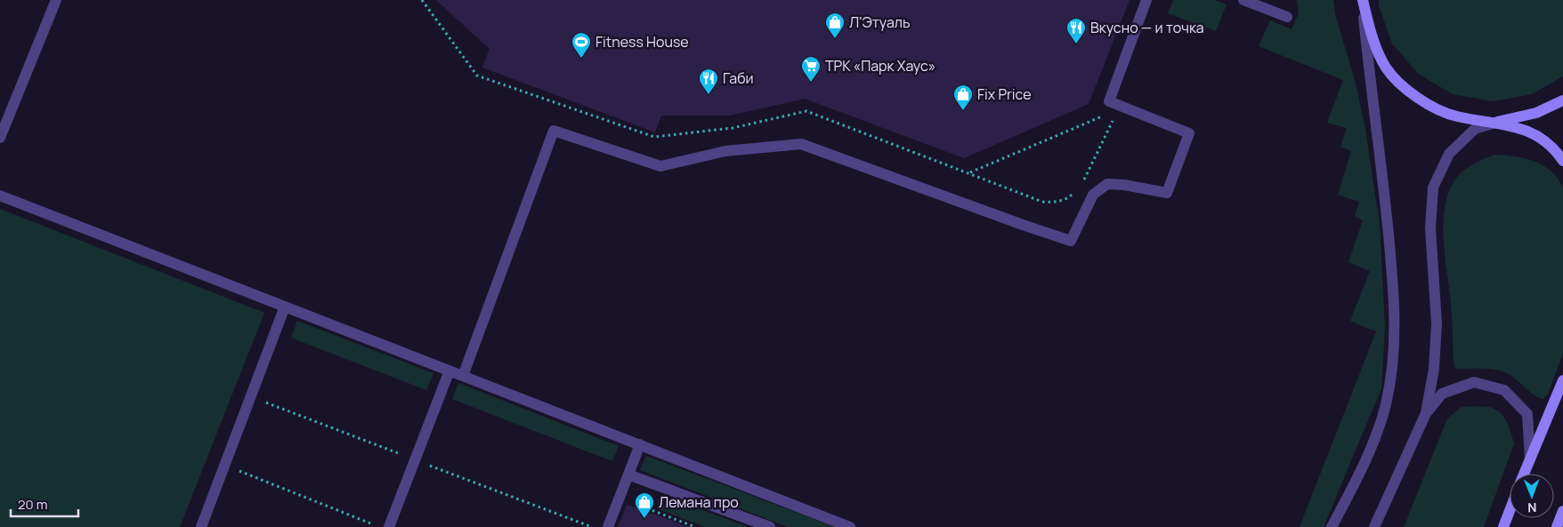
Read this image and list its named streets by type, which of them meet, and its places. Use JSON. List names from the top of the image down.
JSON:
{
  "places": {
    "shop": ["Л'Этуаль", "Fix Price", "Лемана про"],
    "restaurant": ["Вкусно — и точка", "Габи"],
    "sports": ["Fitness House"],
    "supermarket": ["ТРК «Парк Хаус»"]
  },
  "scale_bar": "20 m",
  "north": "bottom"
}
